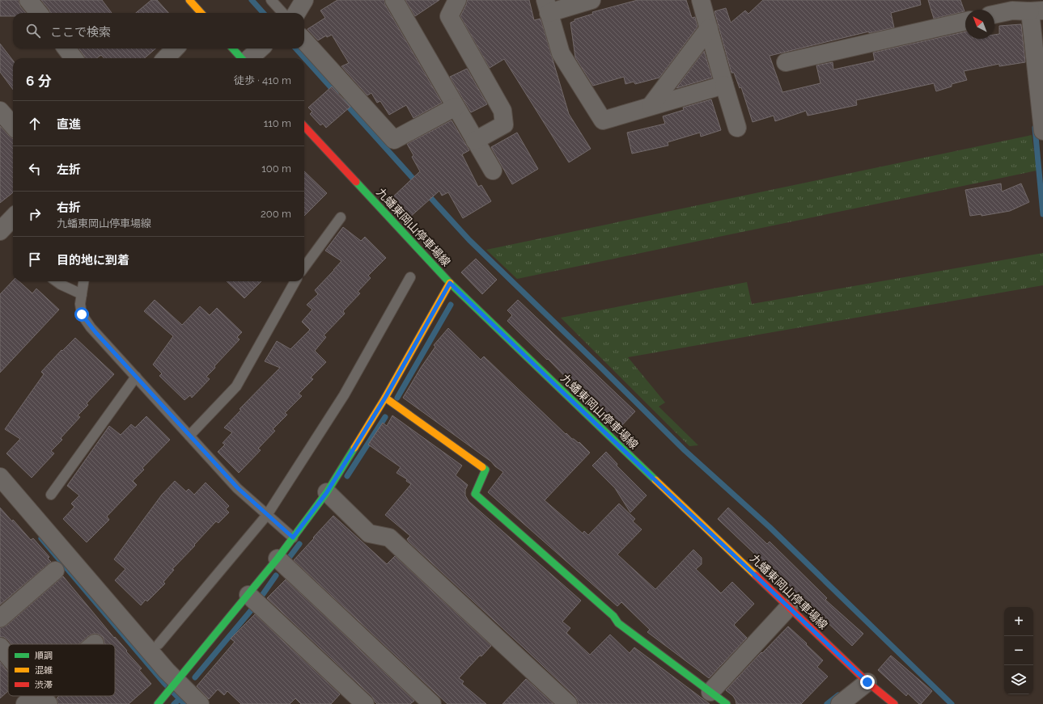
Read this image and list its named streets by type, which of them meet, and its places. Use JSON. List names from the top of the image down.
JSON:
{
  "streets": {
    "street": ["九蟠東岡山停車場線"]
  },
  "legend": ["順調", "混雑", "渋滞"],
  "north": "top left",
  "page": {
    "search": "ここで検索",
    "heading": ["6 分", "徒歩 · 410 m"],
    "list": [
      ["直進", "110 m"],
      ["左折", "100 m"],
      ["右折", "九蟠東岡山停車場線", "200 m"],
      "目的地に到着"
    ],
    "map_buttons": ["+", "−"]
  }
}
